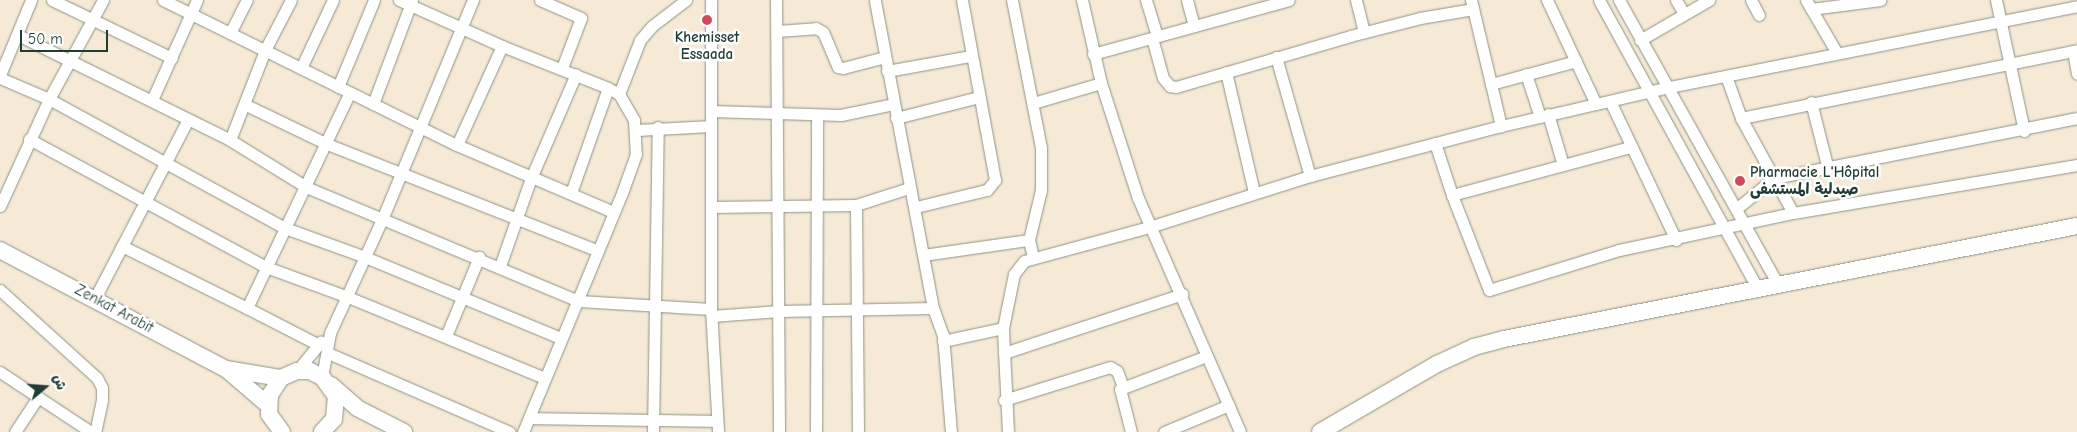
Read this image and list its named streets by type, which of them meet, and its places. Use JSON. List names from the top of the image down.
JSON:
{
  "streets": {
    "main road": ["Zenkat Arabit"]
  },
  "places": ["Khemisset Essaada", "Pharmacie L'Hôpital صيدلية المستشفى"],
  "scale_bar": "50 m",
  "north": "right"
}
